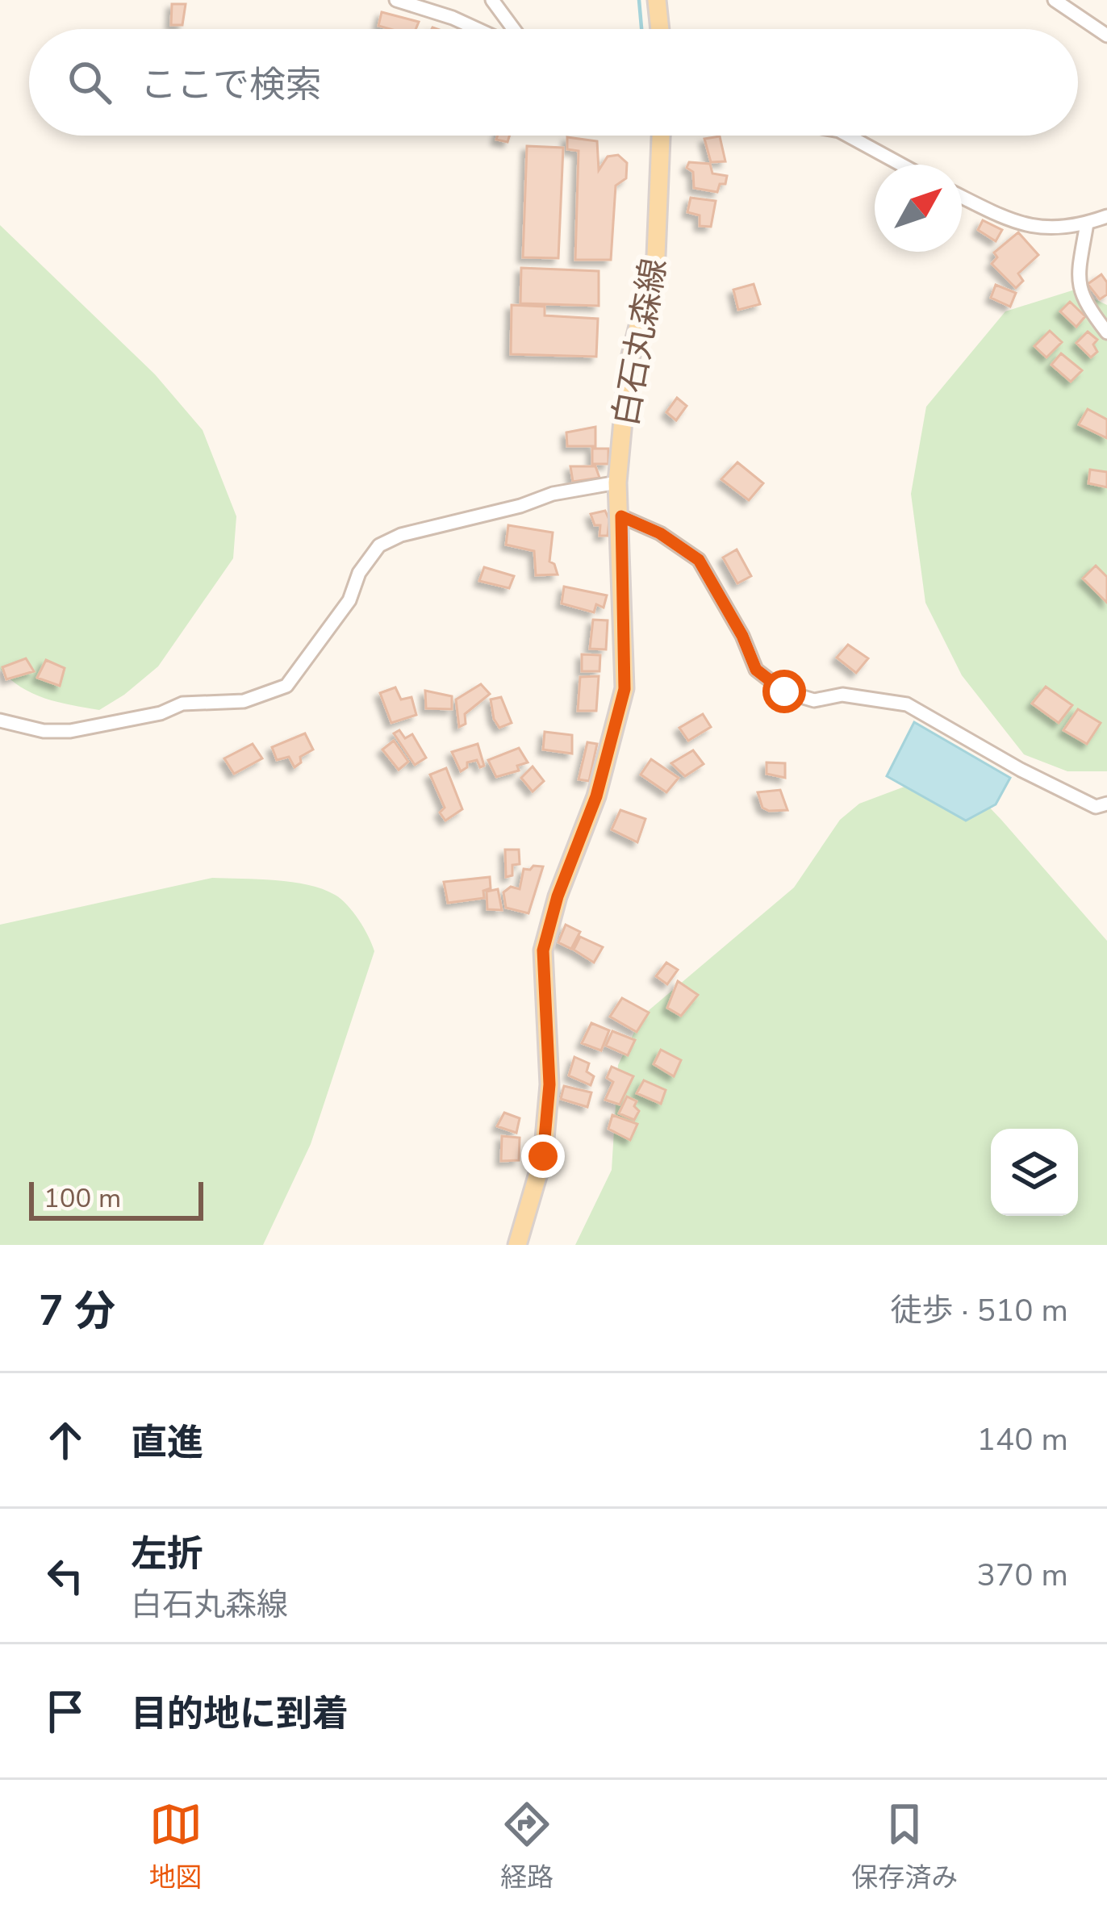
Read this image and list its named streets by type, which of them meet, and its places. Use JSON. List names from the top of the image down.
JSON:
{
  "streets": {
    "main road": ["白石丸森線"]
  },
  "scale_bar": "100 m",
  "north": "top right",
  "page": {
    "search": "ここで検索",
    "scale": "100 m",
    "heading": ["7 分", "徒歩 · 510 m"],
    "list": [
      ["直進", "140 m"],
      ["左折", "白石丸森線", "370 m"],
      "目的地に到着"
    ],
    "nav": ["地図", "経路", "保存済み"]
  }
}
